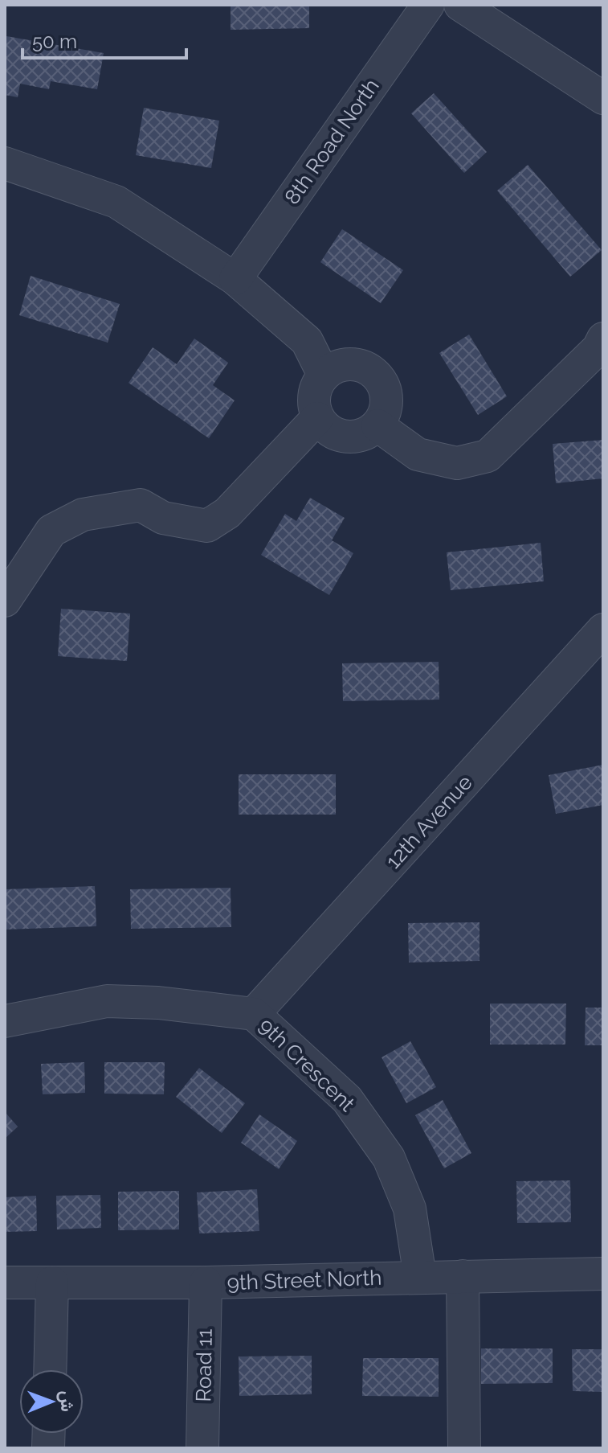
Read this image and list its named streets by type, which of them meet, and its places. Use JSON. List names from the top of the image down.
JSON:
{
  "streets": {
    "street": [
      "8th Road North",
      "12th Avenue",
      "9th Crescent",
      "9th Street North",
      "Road 11"
    ]
  },
  "crossings": [
    ["12th Avenue", "9th Crescent"],
    ["9th Crescent", "9th Street North"],
    ["9th Street North", "Road 11"]
  ],
  "scale_bar": "50 m",
  "north": "right"
}
